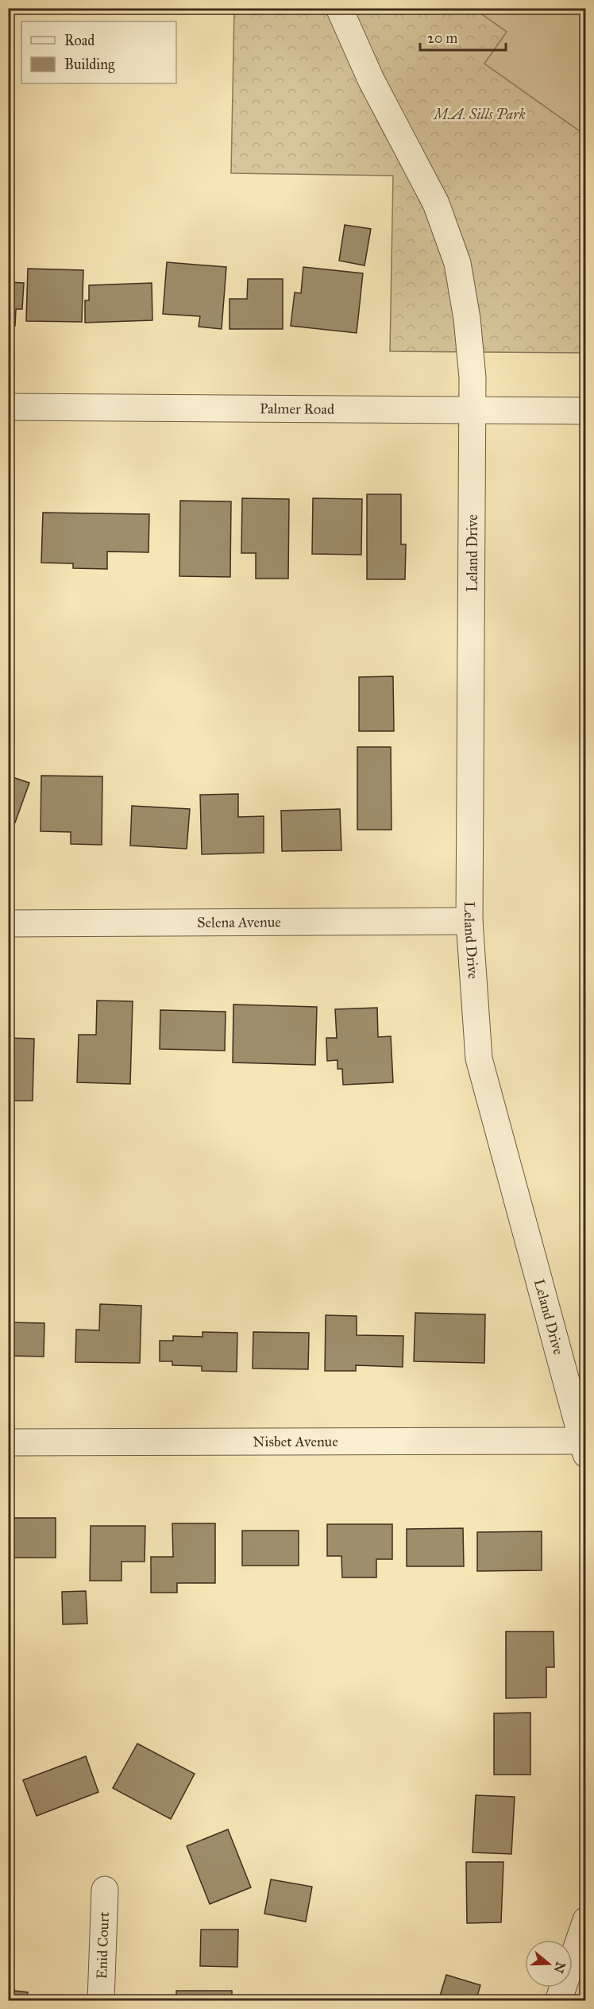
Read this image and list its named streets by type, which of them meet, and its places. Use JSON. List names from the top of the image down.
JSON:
{
  "streets": {
    "street": [
      "Palmer Road",
      "Leland Drive",
      "Selena Avenue",
      "Nisbet Avenue",
      "Enid Court"
    ]
  },
  "crossings": [
    ["Palmer Road", "Leland Drive"],
    ["Leland Drive", "Selena Avenue"],
    ["Leland Drive", "Nisbet Avenue"]
  ],
  "parks": ["M.A. Sills Park"],
  "legend": ["Road", "Building"],
  "scale_bar": "20 m",
  "north": "right"
}
